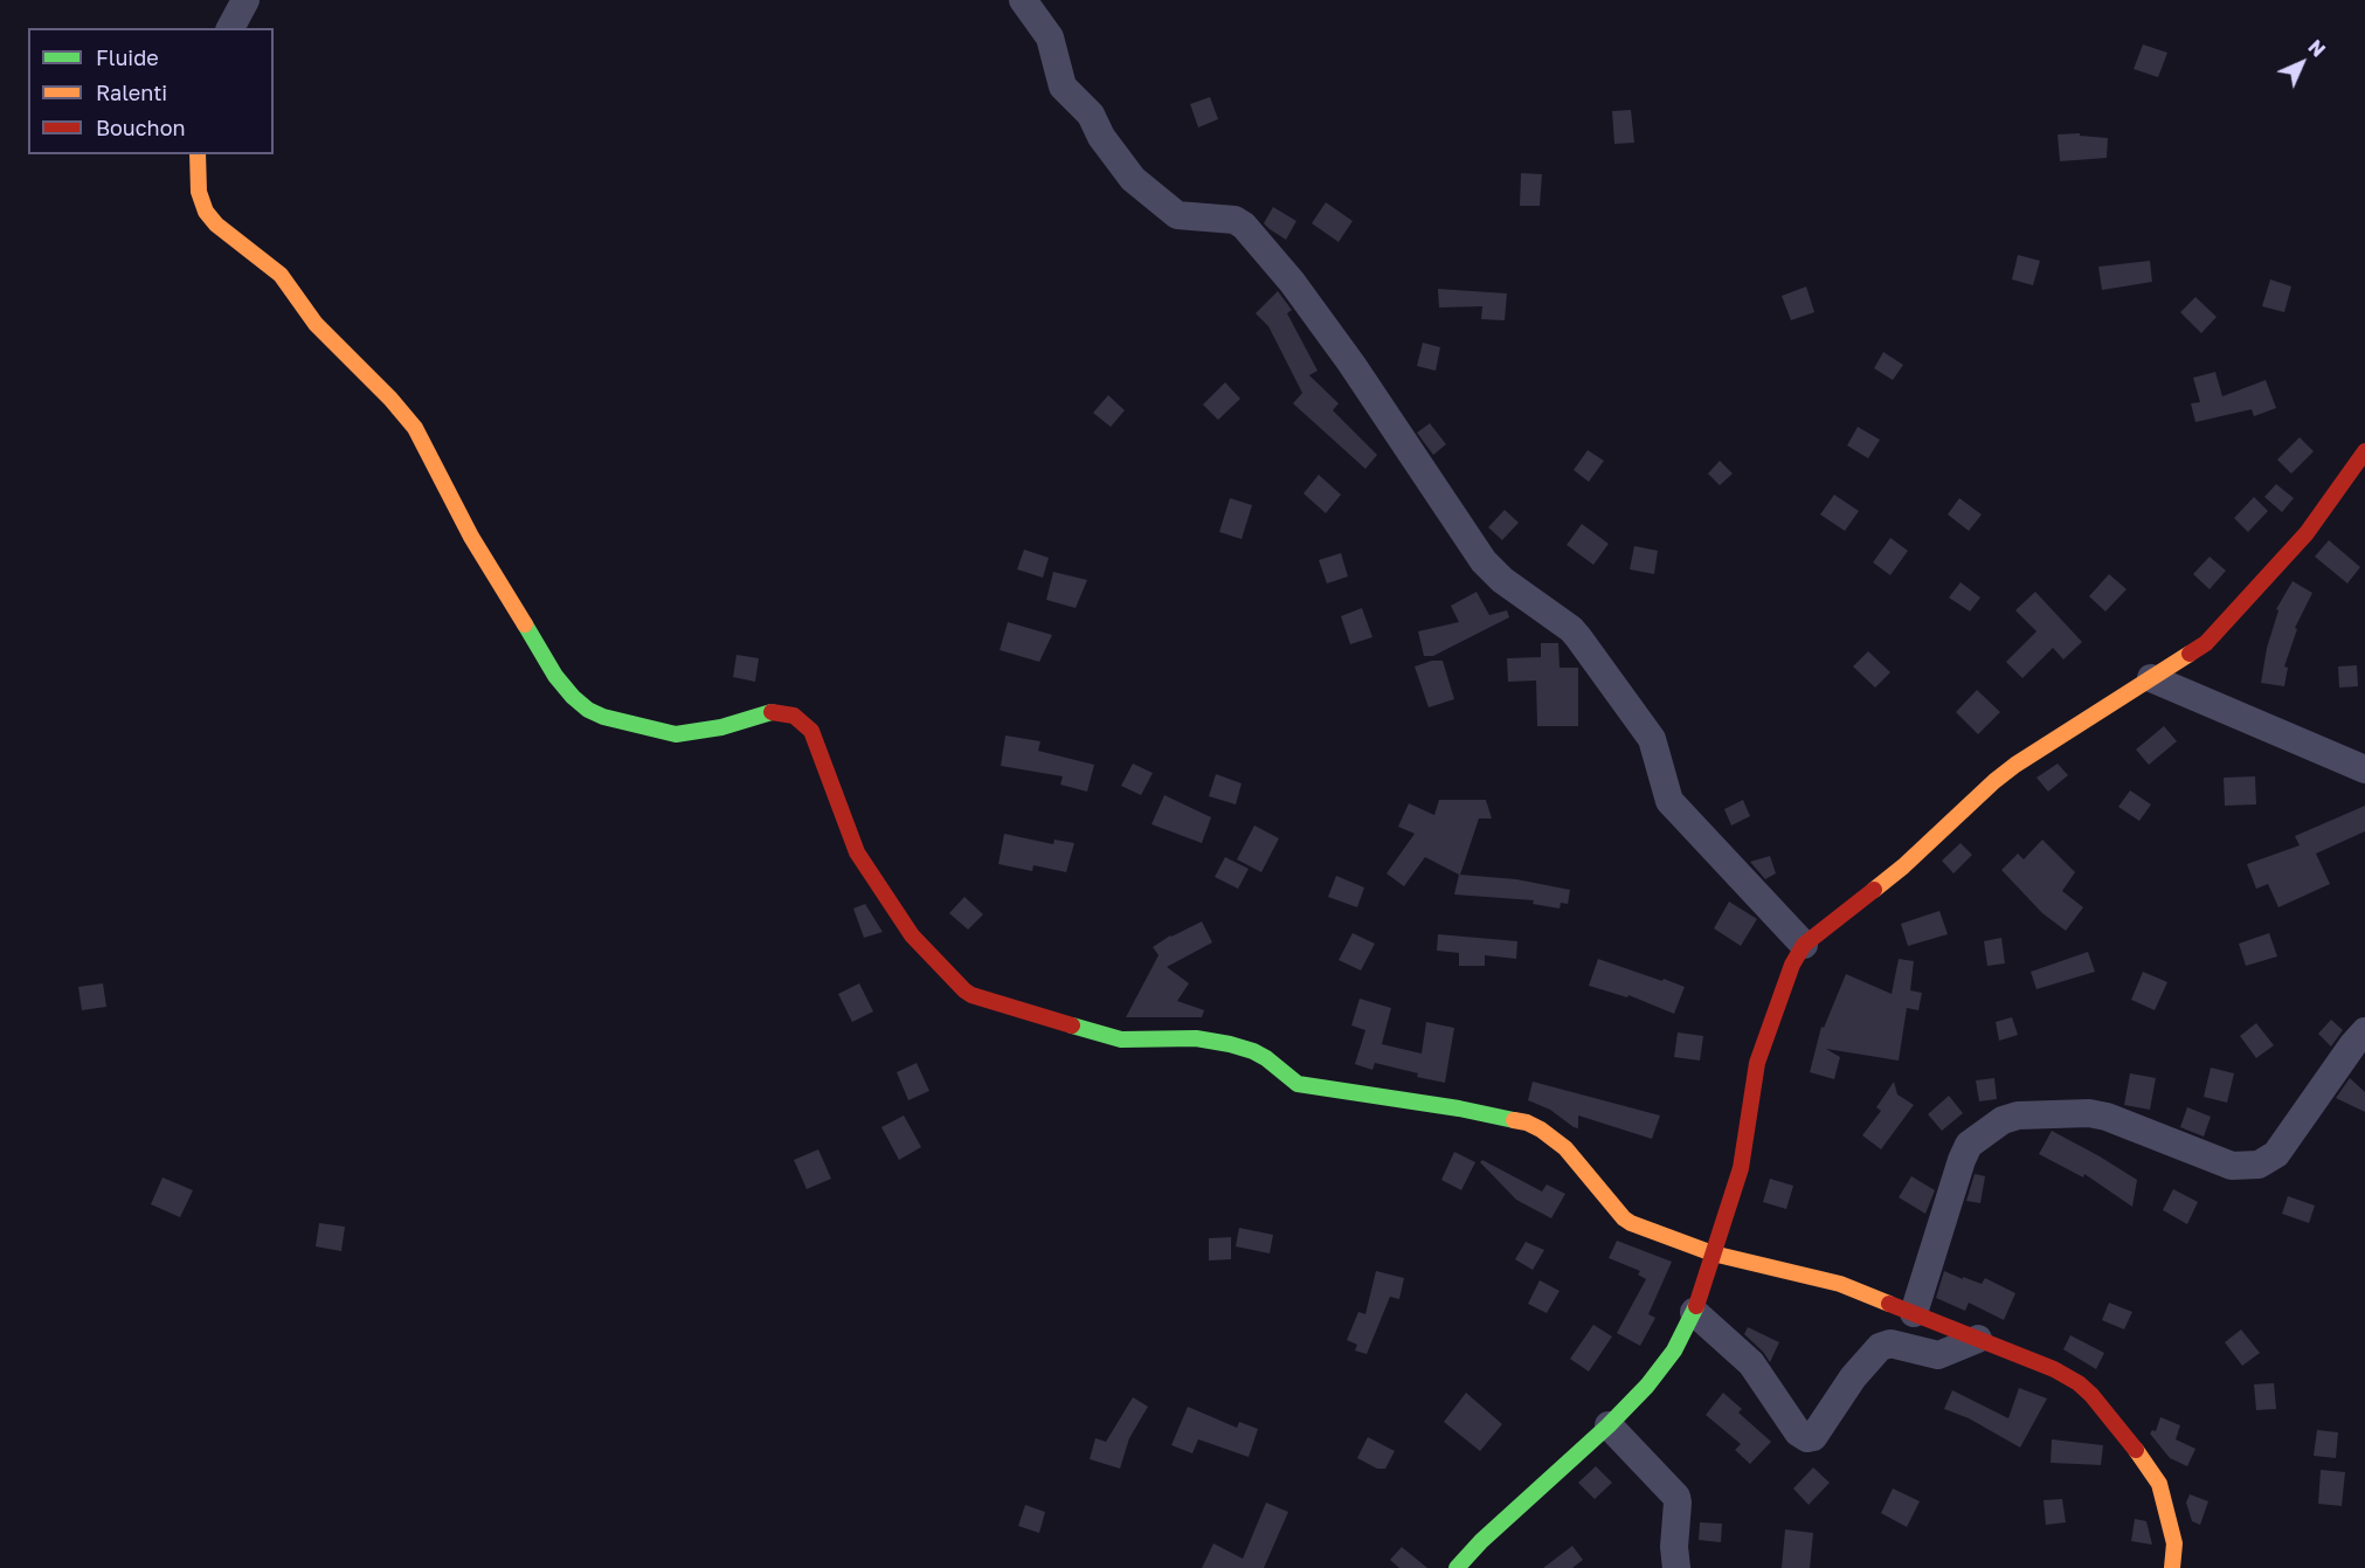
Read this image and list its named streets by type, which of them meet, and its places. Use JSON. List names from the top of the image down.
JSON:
{
  "legend": ["Fluide", "Ralenti", "Bouchon"],
  "north": "top right"
}
